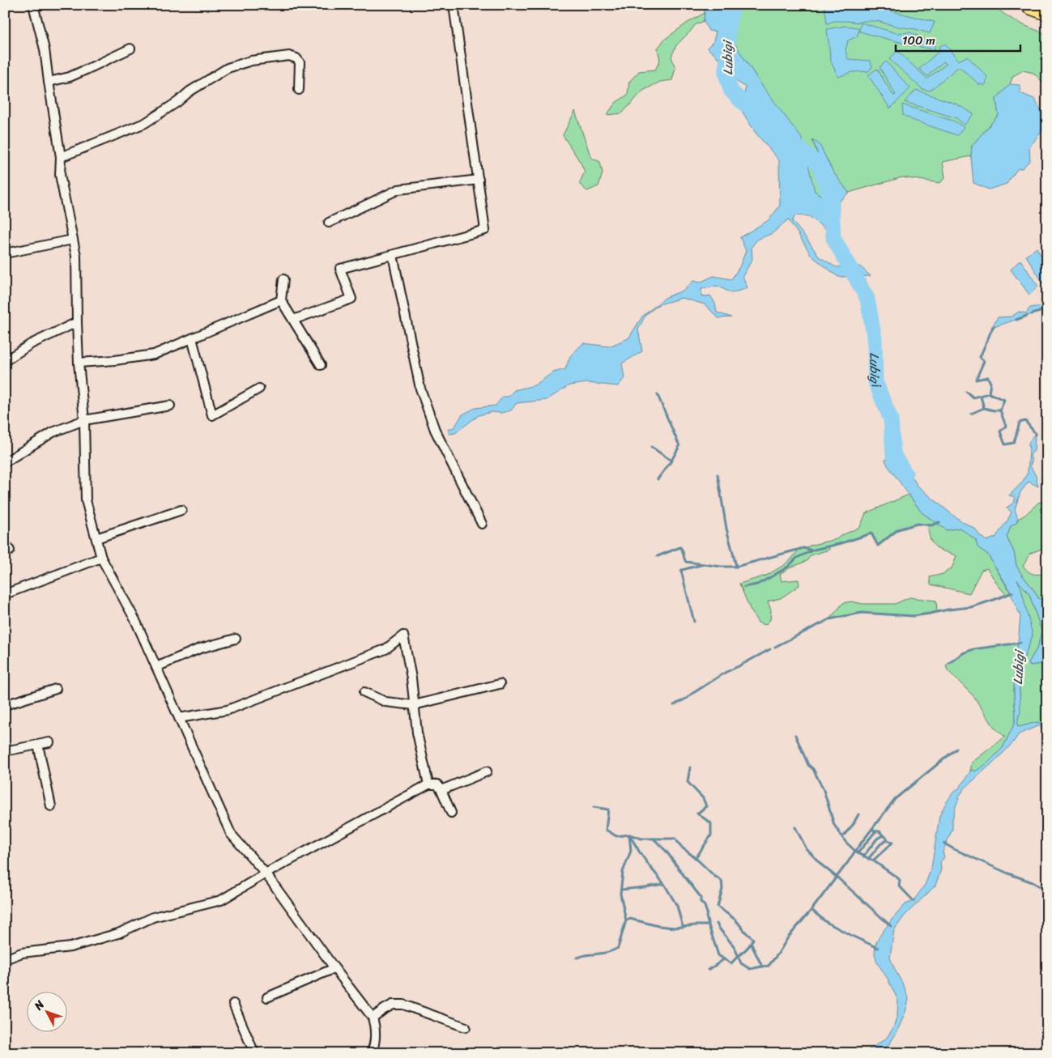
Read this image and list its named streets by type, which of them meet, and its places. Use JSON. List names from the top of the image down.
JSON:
{
  "water": ["Lubigi"],
  "scale_bar": "100 m",
  "north": "top left"
}
